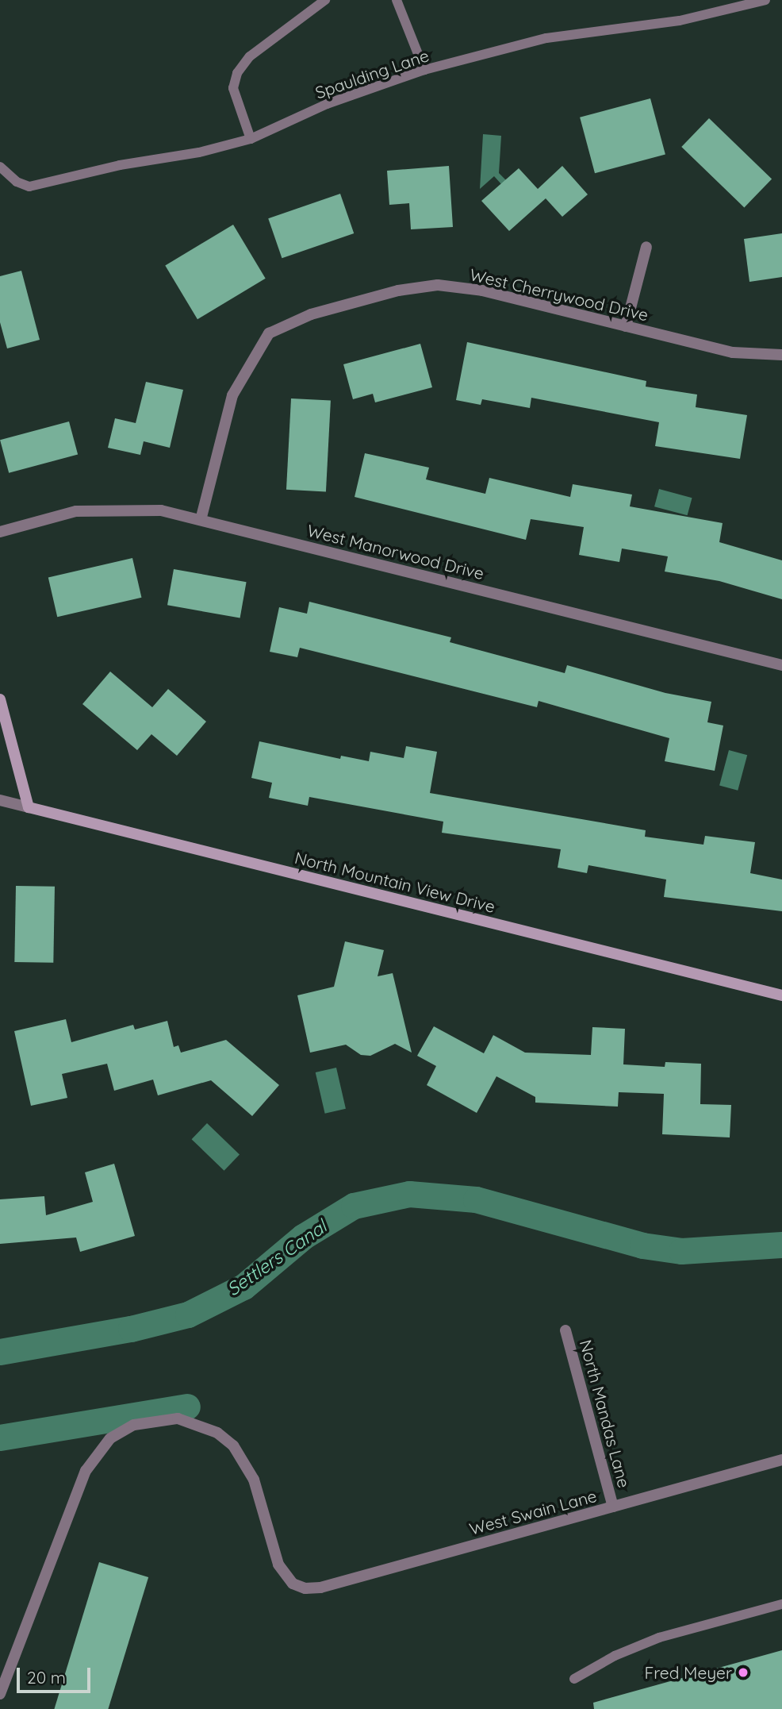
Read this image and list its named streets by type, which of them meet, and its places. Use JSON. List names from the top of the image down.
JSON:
{
  "streets": {
    "main road": ["North Mountain View Drive"],
    "street": [
      "West Cherrywood Drive",
      "West Manorwood Drive",
      "North Mandas Lane",
      "West Swain Lane"
    ],
    "lane": ["Spaulding Lane"]
  },
  "crossings": [
    ["West Cherrywood Drive", "West Manorwood Drive"],
    ["North Mandas Lane", "West Swain Lane"]
  ],
  "water": ["Settlers Canal"],
  "places": ["Fred Meyer"],
  "scale_bar": "20 m"
}
